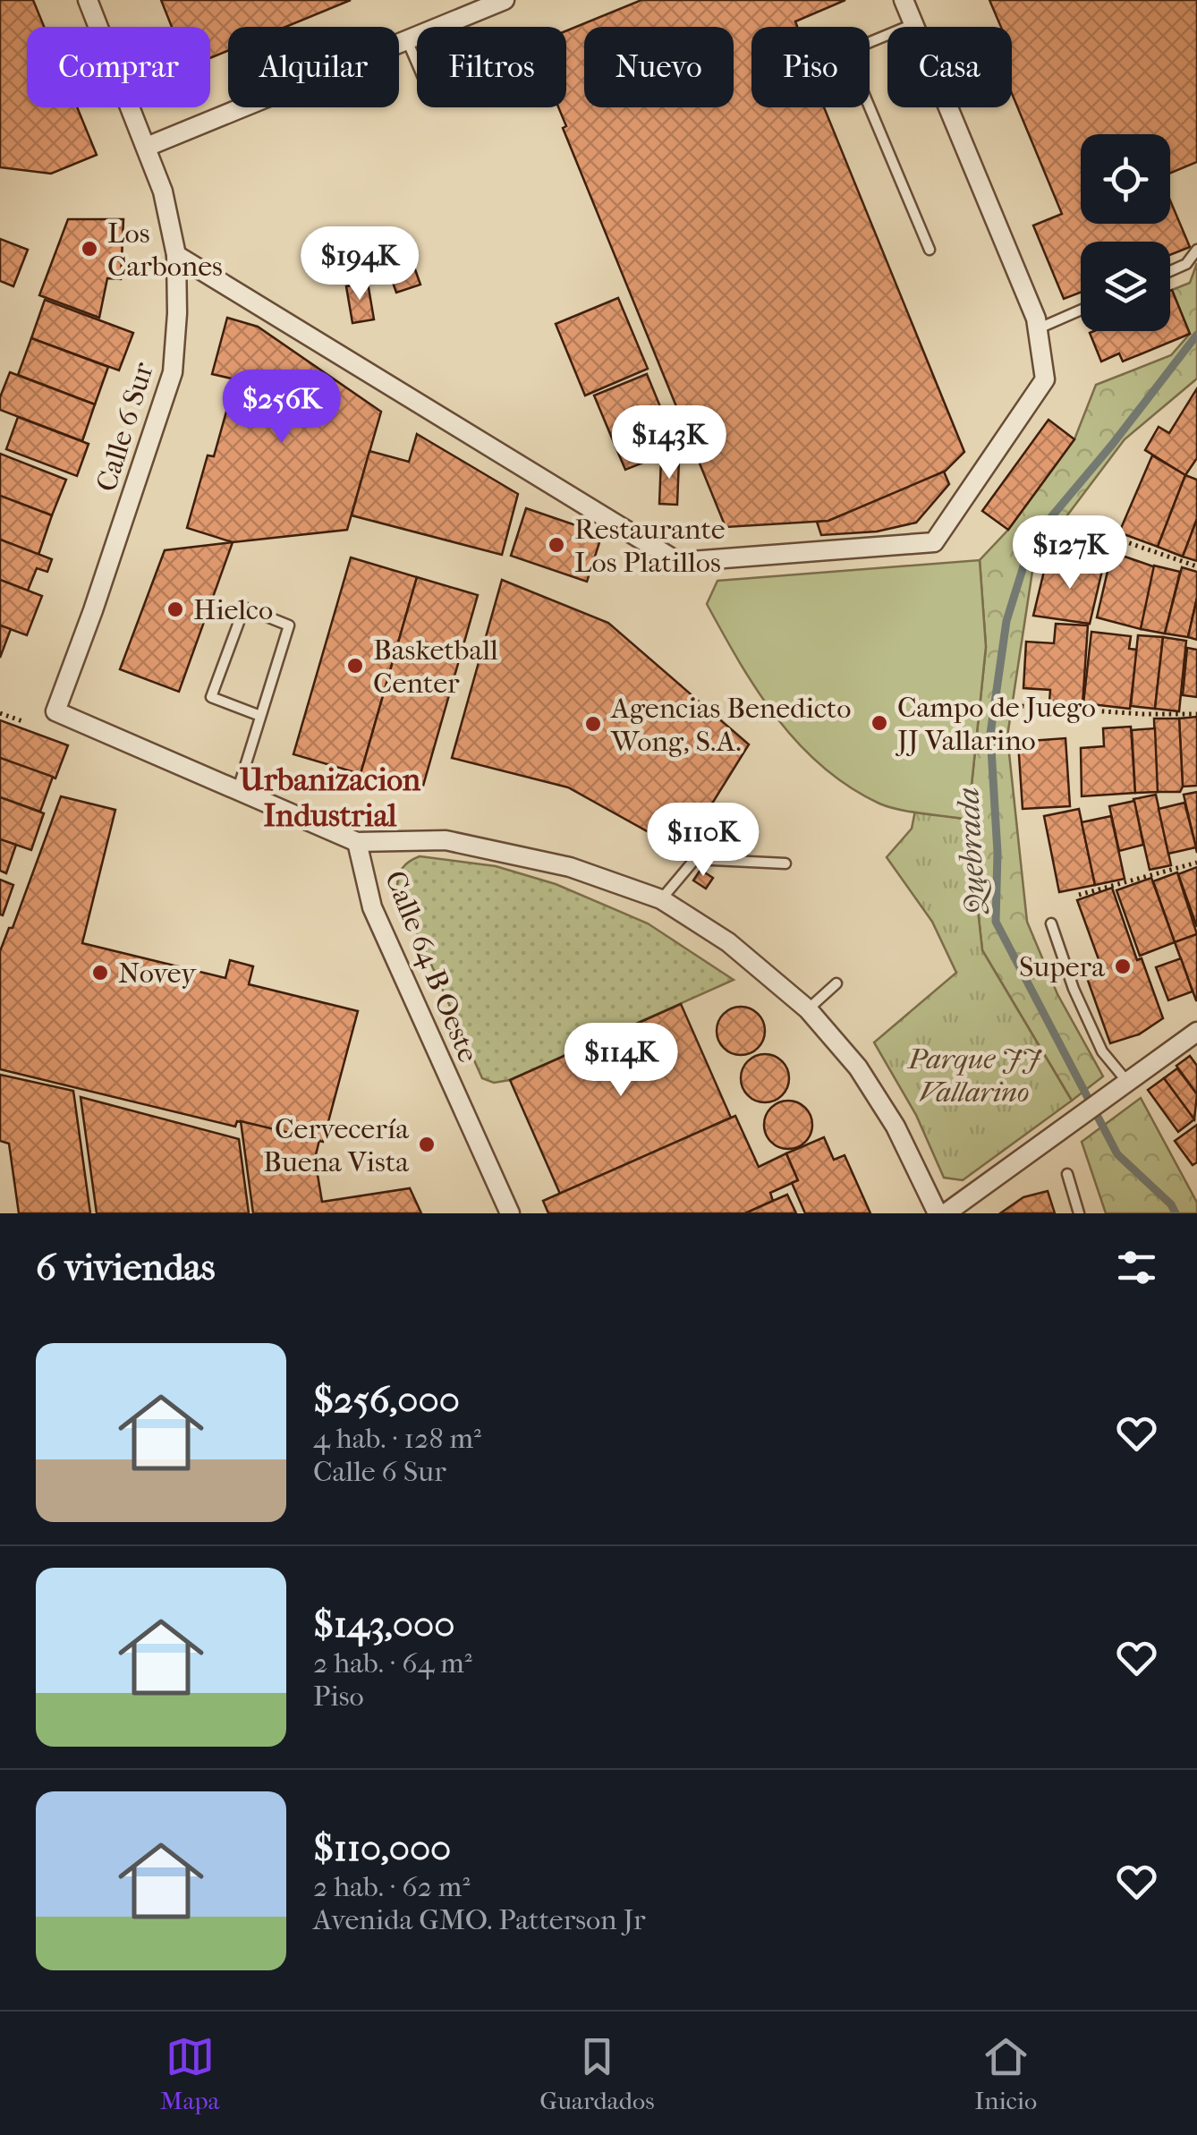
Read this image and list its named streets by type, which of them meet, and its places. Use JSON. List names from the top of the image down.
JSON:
{
  "streets": {
    "street": ["Calle 6 Sur", "Calle 64 B Oeste"]
  },
  "crossings": [
    ["Calle 6 Sur", "Calle 64 B Oeste"]
  ],
  "districts": ["Urbanizacion Industrial"],
  "water": ["Quebrada"],
  "parks": ["Parque JJ Vallarino"],
  "places": [
    "Los Carbones",
    "Restaurante Los Platillos",
    "Hielco",
    "Basketball Center",
    "Campo de Juego JJ Vallarino",
    "Agencias Benedicto Wong, S.A.",
    "Supera",
    "Novey",
    "Cervecería Buena Vista"
  ],
  "page": {
    "chip": [
      "Comprar",
      "Alquilar",
      "Filtros",
      "Nuevo",
      "Piso",
      "Casa"
    ],
    "price": [
      "$194K",
      "$256K",
      "$143K",
      "$127K",
      "$110K",
      "$114K"
    ],
    "heading": "6 viviendas",
    "list": [
      {
        "name": "$256,000",
        "note": "4 hab. · 128 m² · Calle 6 Sur"
      },
      {
        "name": "$143,000",
        "note": "2 hab. · 64 m² · Piso"
      },
      {
        "name": "$110,000",
        "note": "2 hab. · 62 m² · Avenida GMO. Patterson Jr"
      }
    ],
    "tabs": ["Mapa", "Guardados", "Inicio"]
  }
}
